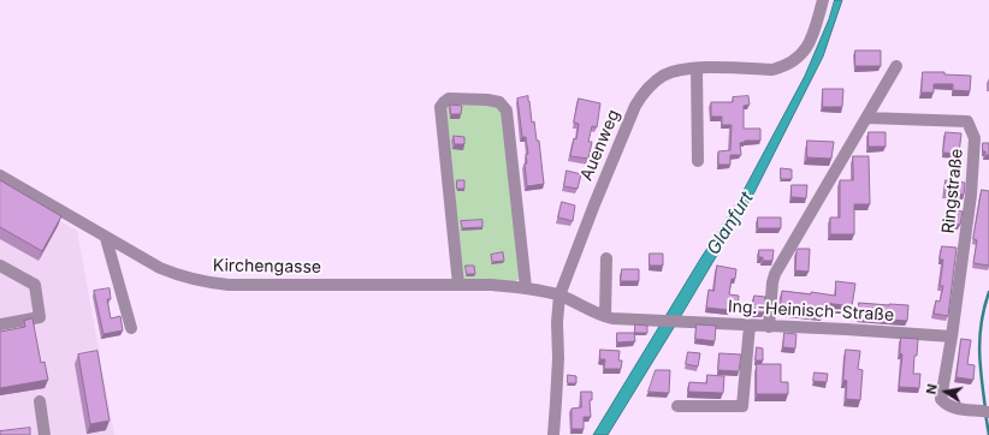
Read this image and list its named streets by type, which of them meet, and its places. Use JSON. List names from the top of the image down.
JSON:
{
  "streets": {
    "street": [
      "Auenweg",
      "Ringstraße",
      "Kirchengasse",
      "Ing.-Heinisch-Straße"
    ]
  },
  "crossings": [
    ["Auenweg", "Kirchengasse"],
    ["Auenweg", "Ing.-Heinisch-Straße"],
    ["Ringstraße", "Ing.-Heinisch-Straße"],
    ["Kirchengasse", "Ing.-Heinisch-Straße"]
  ],
  "water": ["Glanfurt"],
  "north": "left"
}
